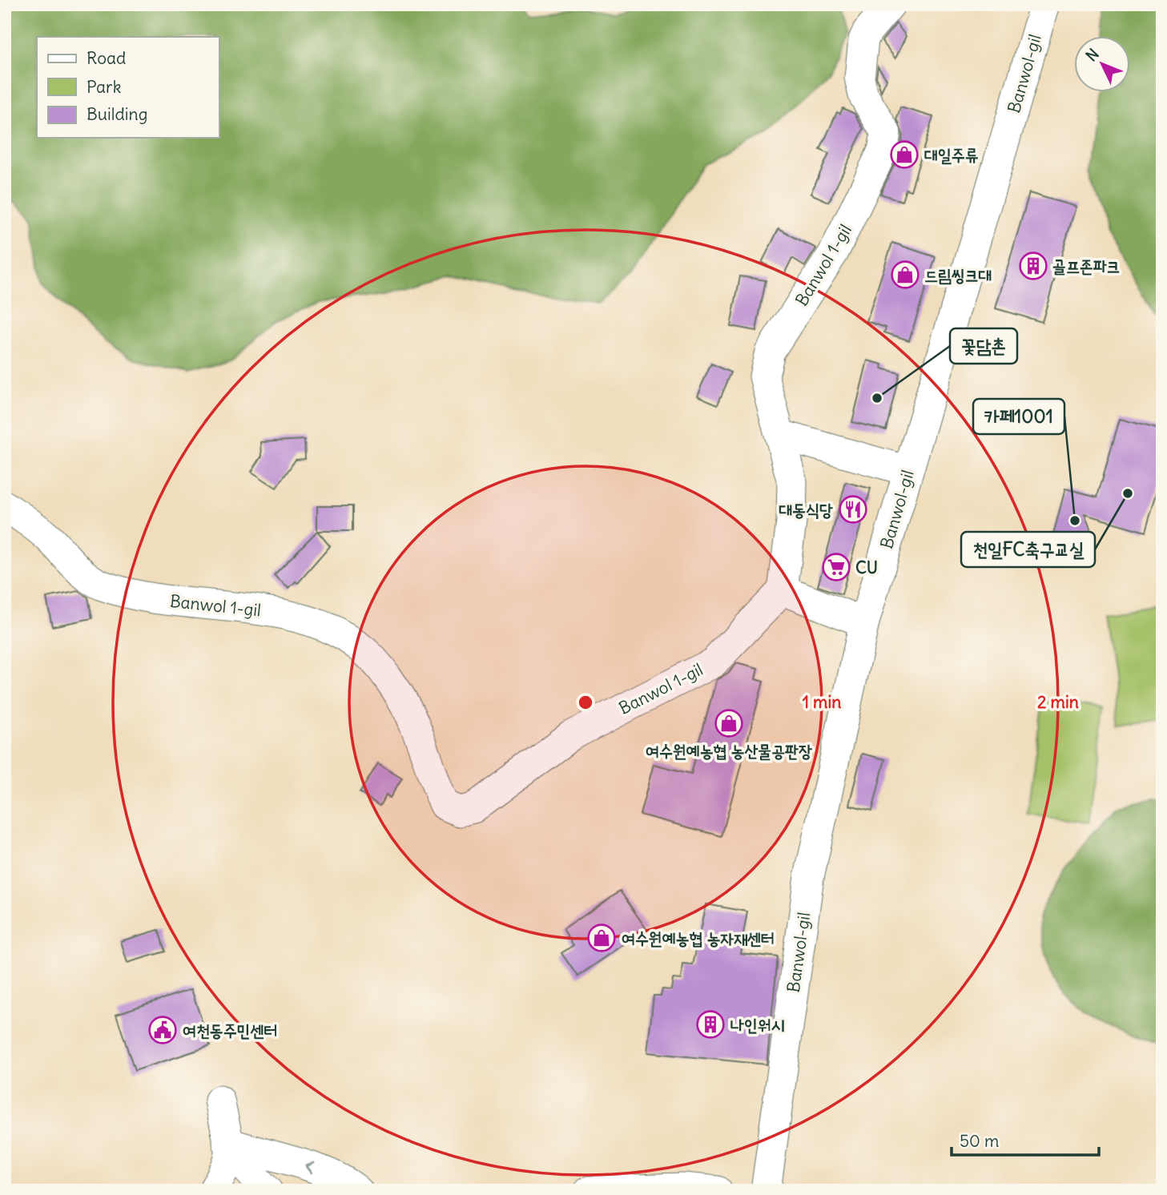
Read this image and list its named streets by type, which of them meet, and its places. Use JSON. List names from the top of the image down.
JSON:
{
  "streets": {
    "street": ["Banwol-gil", "Banwol 1-gil"]
  },
  "places": {
    "shop": [
      "대일주류",
      "드림씽크대",
      "여수원예농협 농산물공판장",
      "여수원예농협 농자재센터"
    ],
    "building": ["골프존파크", "나인워시"],
    "other": ["꽃담촌", "천일FC축구교실", "카페1001"],
    "restaurant": ["대동식당"],
    "supermarket": ["CU"],
    "public building": ["여천동주민센터"]
  },
  "legend": ["Road", "Park", "Building"],
  "scale_bar": "50 m",
  "north": "top left",
  "rings": ["1 min", "2 min"]
}
